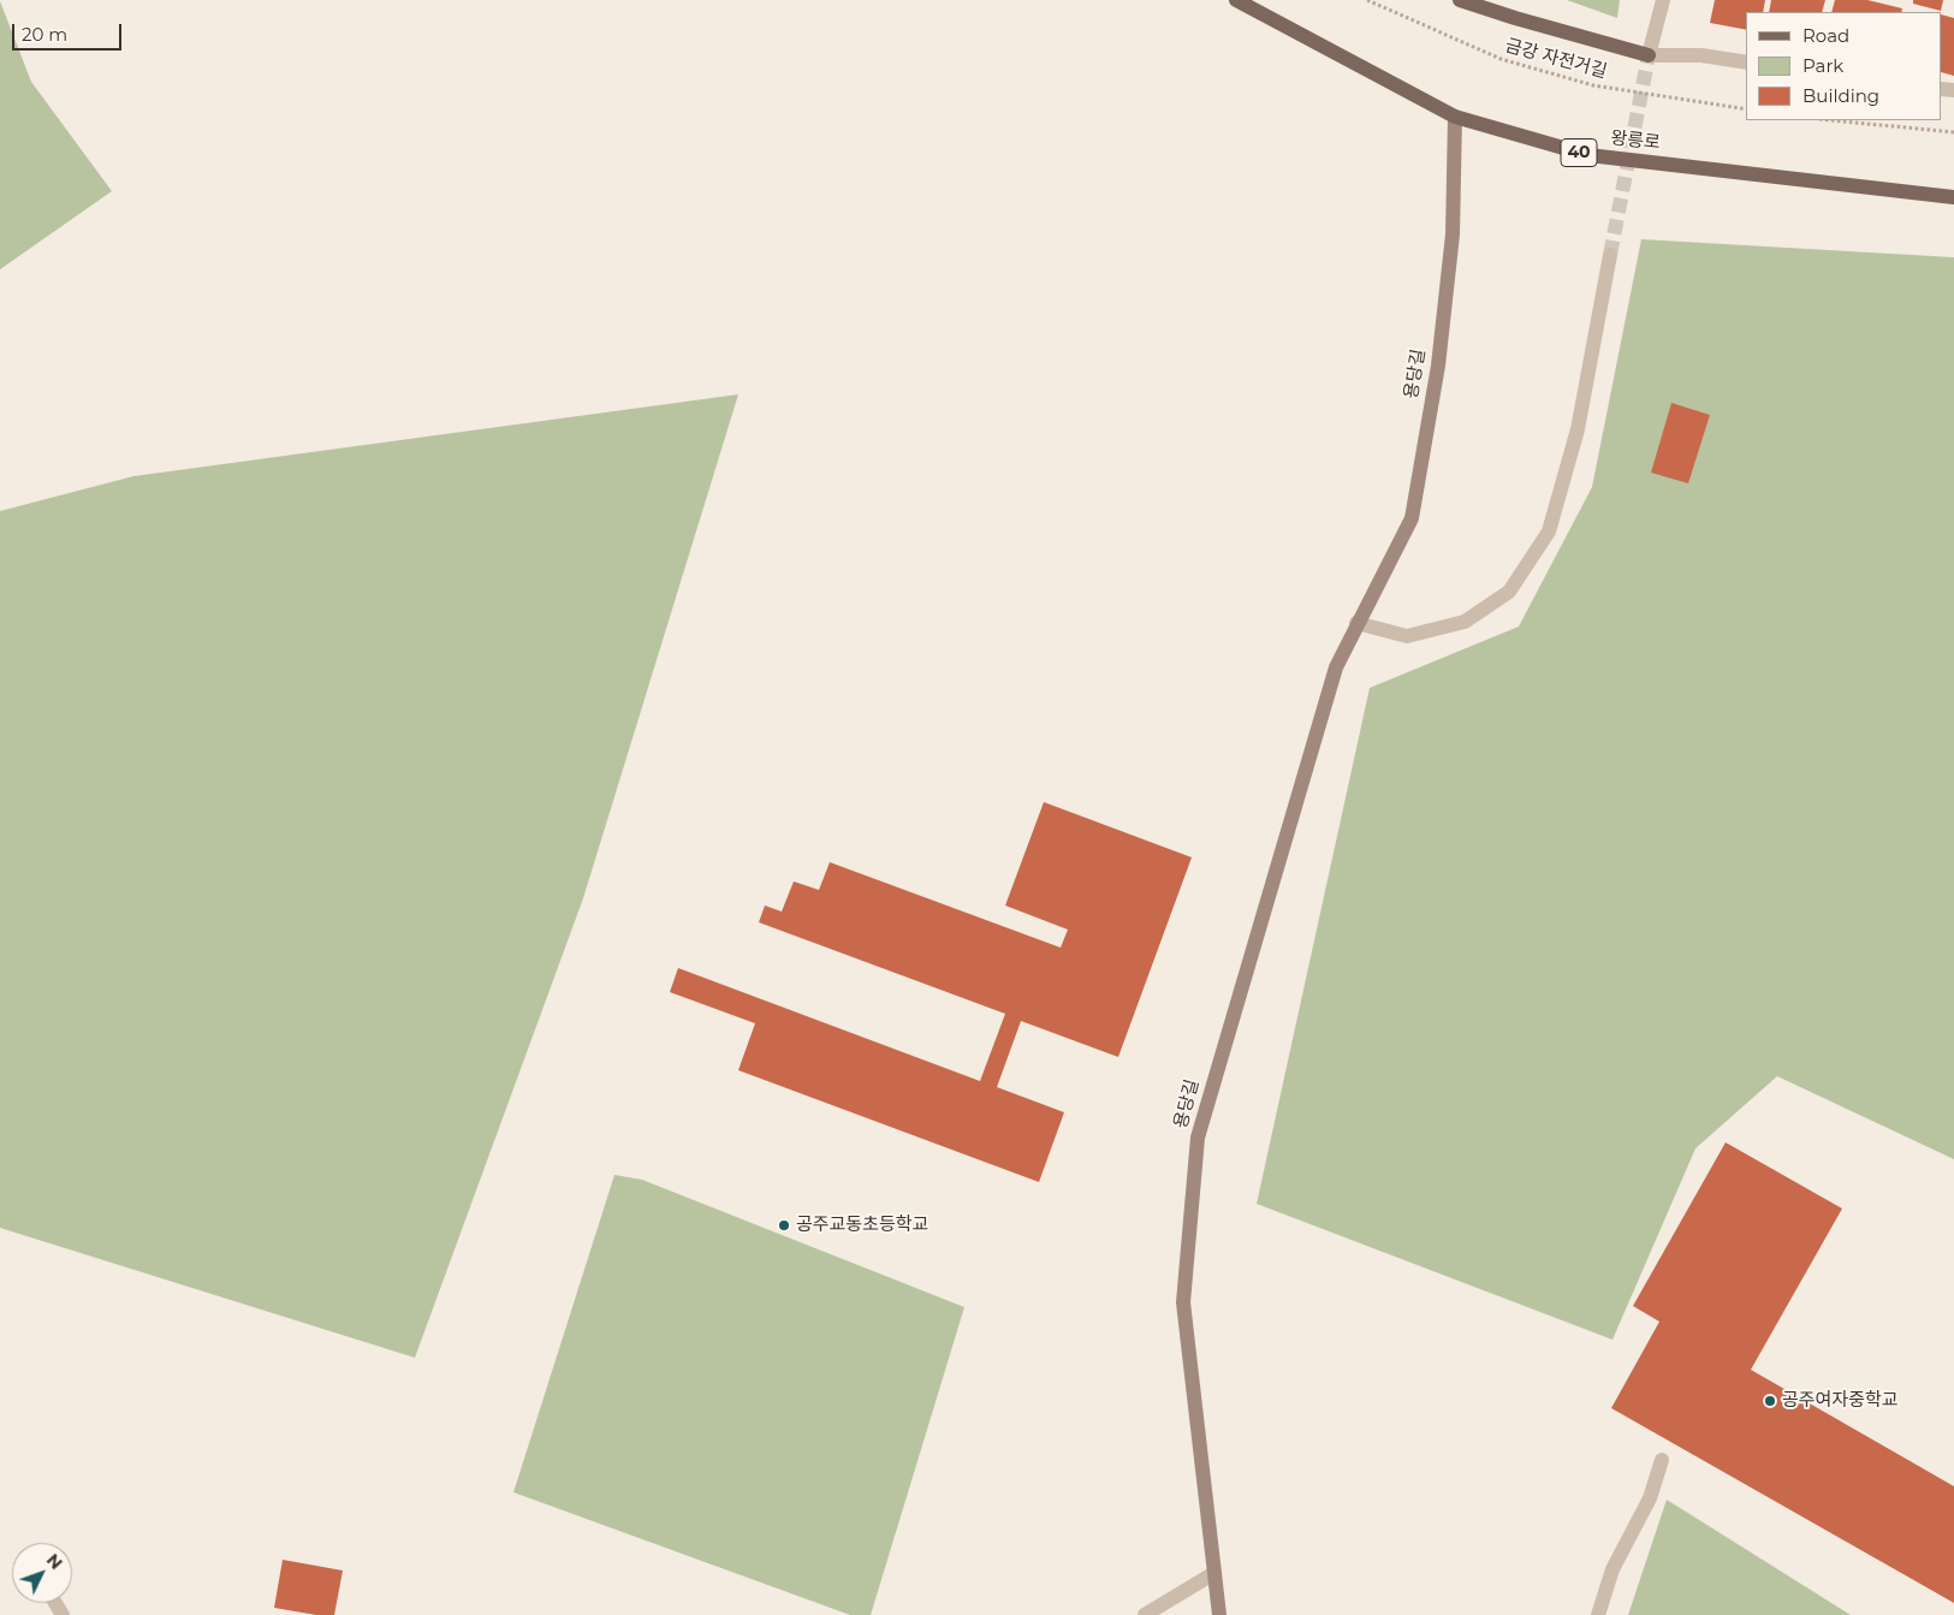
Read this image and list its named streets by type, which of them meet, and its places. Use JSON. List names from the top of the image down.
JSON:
{
  "streets": {
    "main road": ["왕릉로", "40"],
    "street": ["용당길"],
    "path": ["금강 자전거길"]
  },
  "crossings": [
    ["왕릉로", "용당길"]
  ],
  "places": ["공주교동초등학교", "공주여자중학교"],
  "legend": ["Road", "Park", "Building"],
  "scale_bar": "20 m",
  "north": "top right"
}
